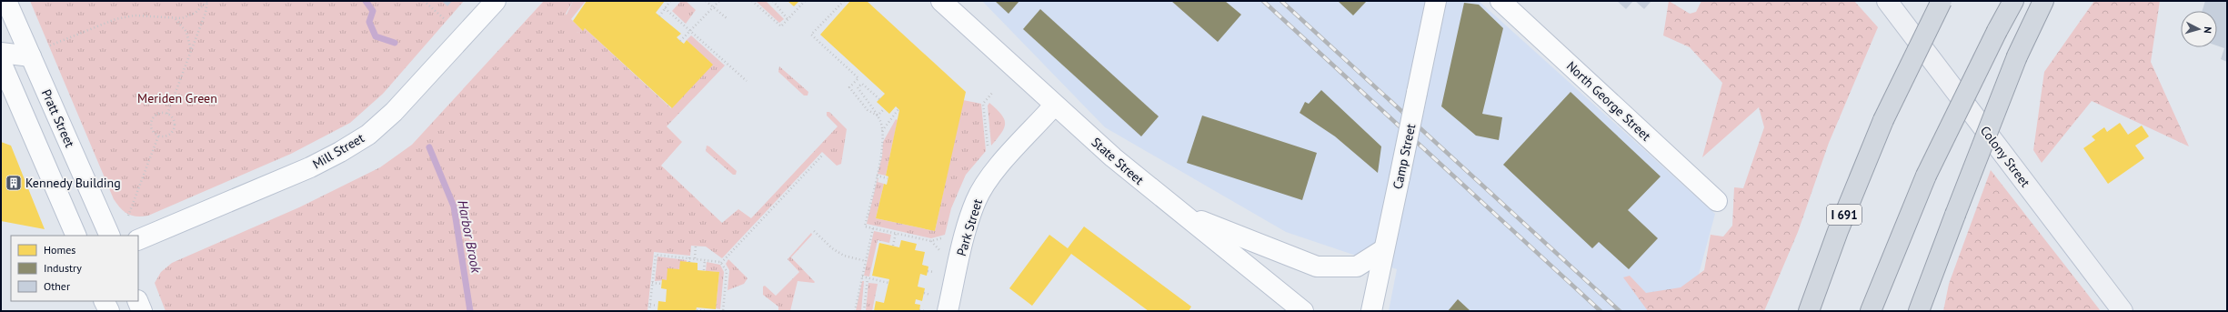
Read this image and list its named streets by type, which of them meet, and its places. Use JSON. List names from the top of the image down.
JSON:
{
  "streets": {
    "highway": ["I 691"],
    "main road": ["Colony Street"],
    "street": [
      "North George Street",
      "Pratt Street",
      "Mill Street",
      "Camp Street",
      "State Street",
      "Park Street"
    ]
  },
  "crossings": [
    ["State Street", "Park Street"]
  ],
  "water": ["Harbor Brook"],
  "parks": ["Meriden Green"],
  "places": {
    "building": ["Kennedy Building"]
  },
  "legend": ["Homes", "Industry", "Other"],
  "north": "right"
}
